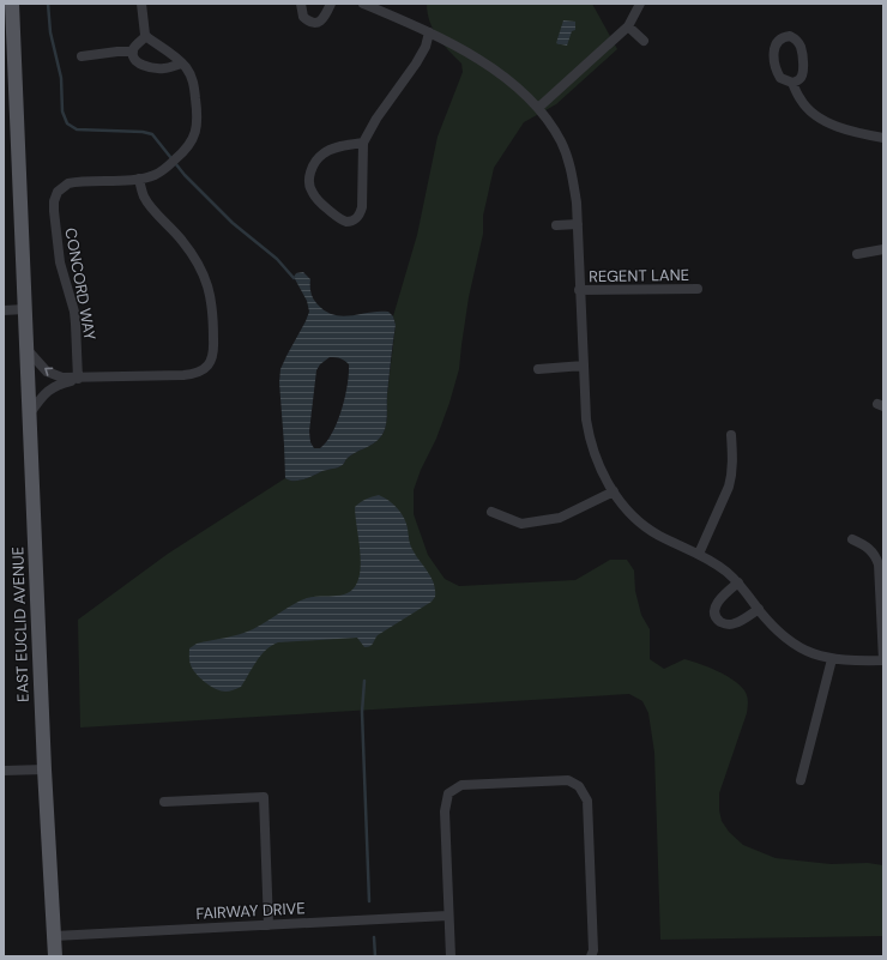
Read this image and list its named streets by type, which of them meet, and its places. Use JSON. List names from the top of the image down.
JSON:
{
  "streets": {
    "main road": ["EAST EUCLID AVENUE"],
    "street": ["REGENT LANE", "CONCORD WAY", "FAIRWAY DRIVE"]
  },
  "crossings": [
    ["EAST EUCLID AVENUE", "FAIRWAY DRIVE"]
  ]
}
